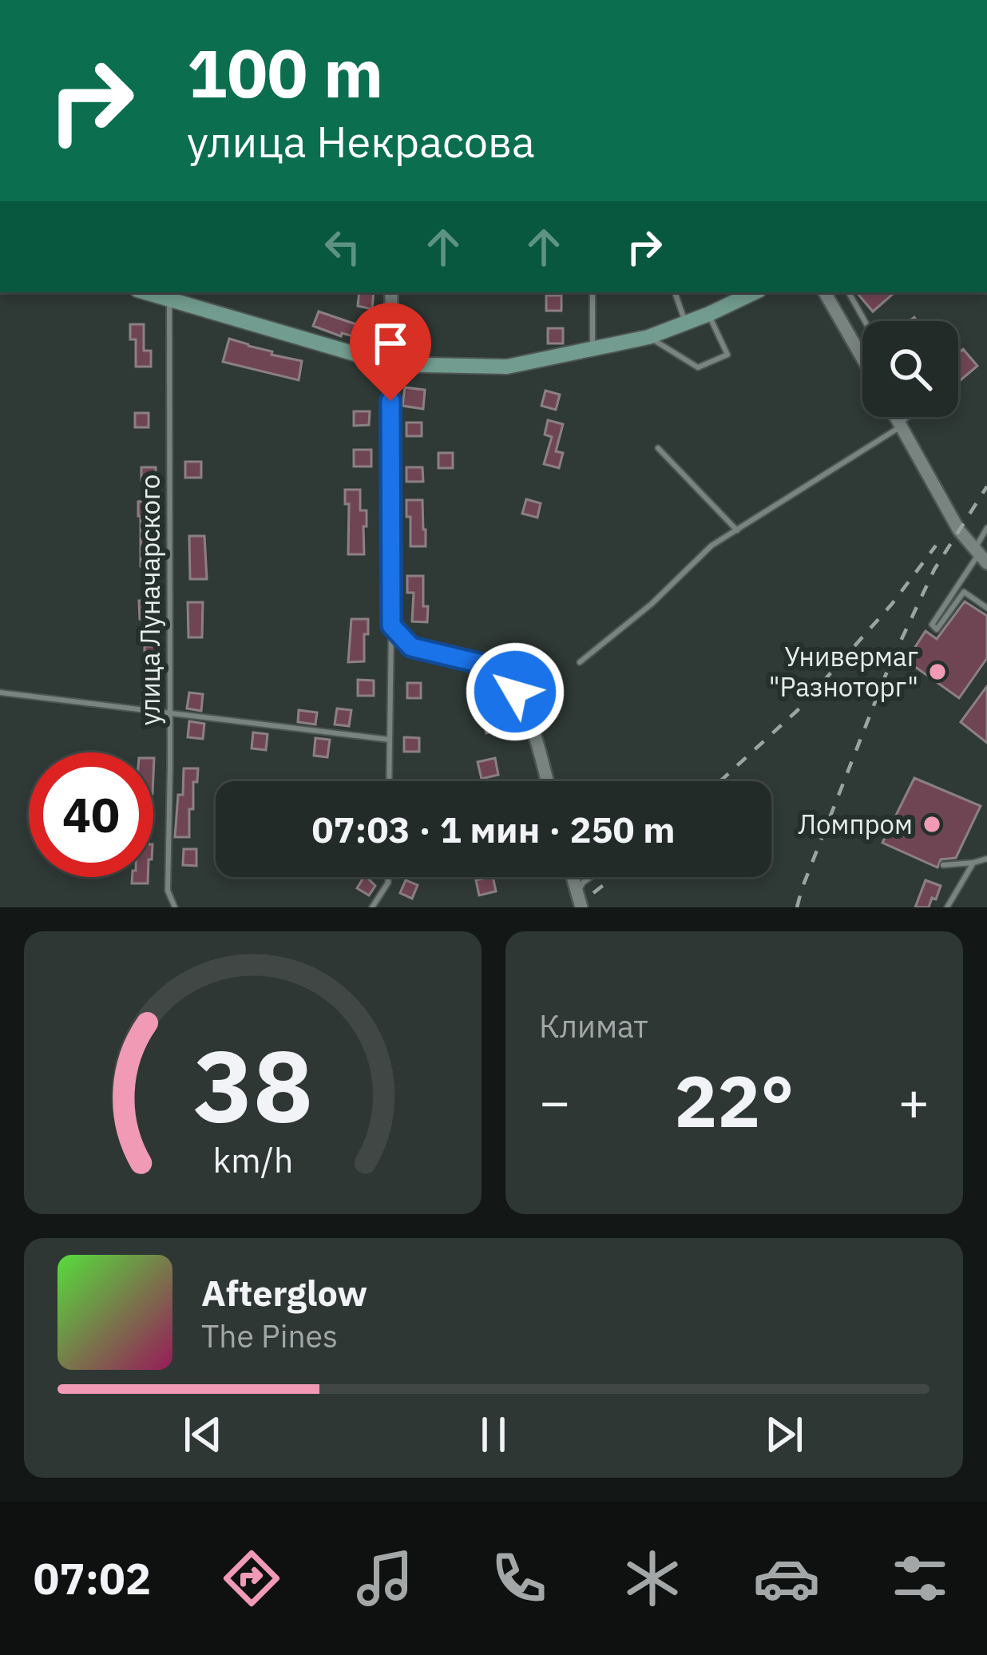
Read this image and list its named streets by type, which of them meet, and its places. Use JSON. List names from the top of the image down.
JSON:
{
  "streets": {
    "lane": ["улица Луначарского"]
  },
  "places": ["Универмаг \"Разноторг\"", "Ломпром"],
  "page": {
    "turn": ["100 m", "улица Некрасова"],
    "limit": "40",
    "trip": "07:03 · 1 мин · 250 m",
    "tile": "Климат",
    "heat": ["−", "22°", "+"],
    "song": ["Afterglow", "The Pines"],
    "tabs": "07:02",
    "gauge": ["38", "km/h"]
  }
}
